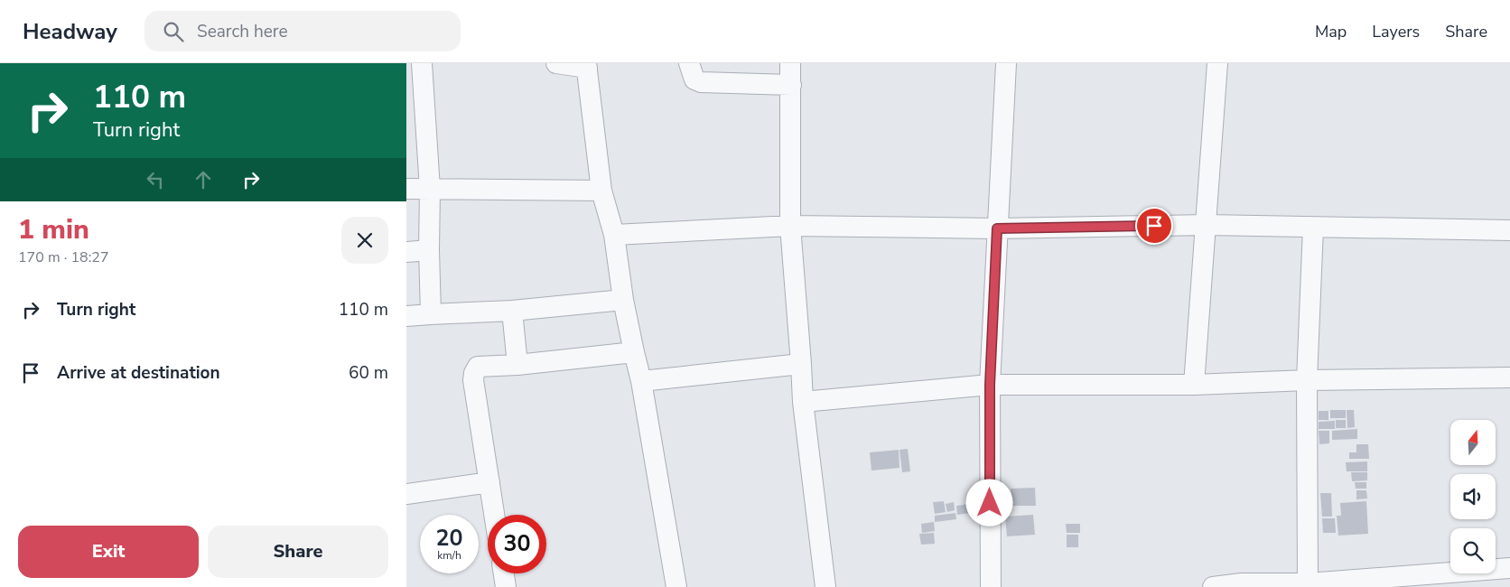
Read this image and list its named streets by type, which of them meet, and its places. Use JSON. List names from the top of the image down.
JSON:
{
  "north": "top",
  "page": {
    "header": "Headway",
    "search": "Search here",
    "nav": ["Map", "Layers", "Share"],
    "turn": ["110 m", "Turn right"],
    "heading": ["1 min", "170 m · 18:27"],
    "list": [
      {
        "name": "Turn right",
        "value": "110 m"
      },
      {
        "name": "Arrive at destination",
        "value": "60 m"
      }
    ],
    "speed": "20 km/h",
    "limit": "30",
    "buttons": ["Exit", "Share"]
  }
}
